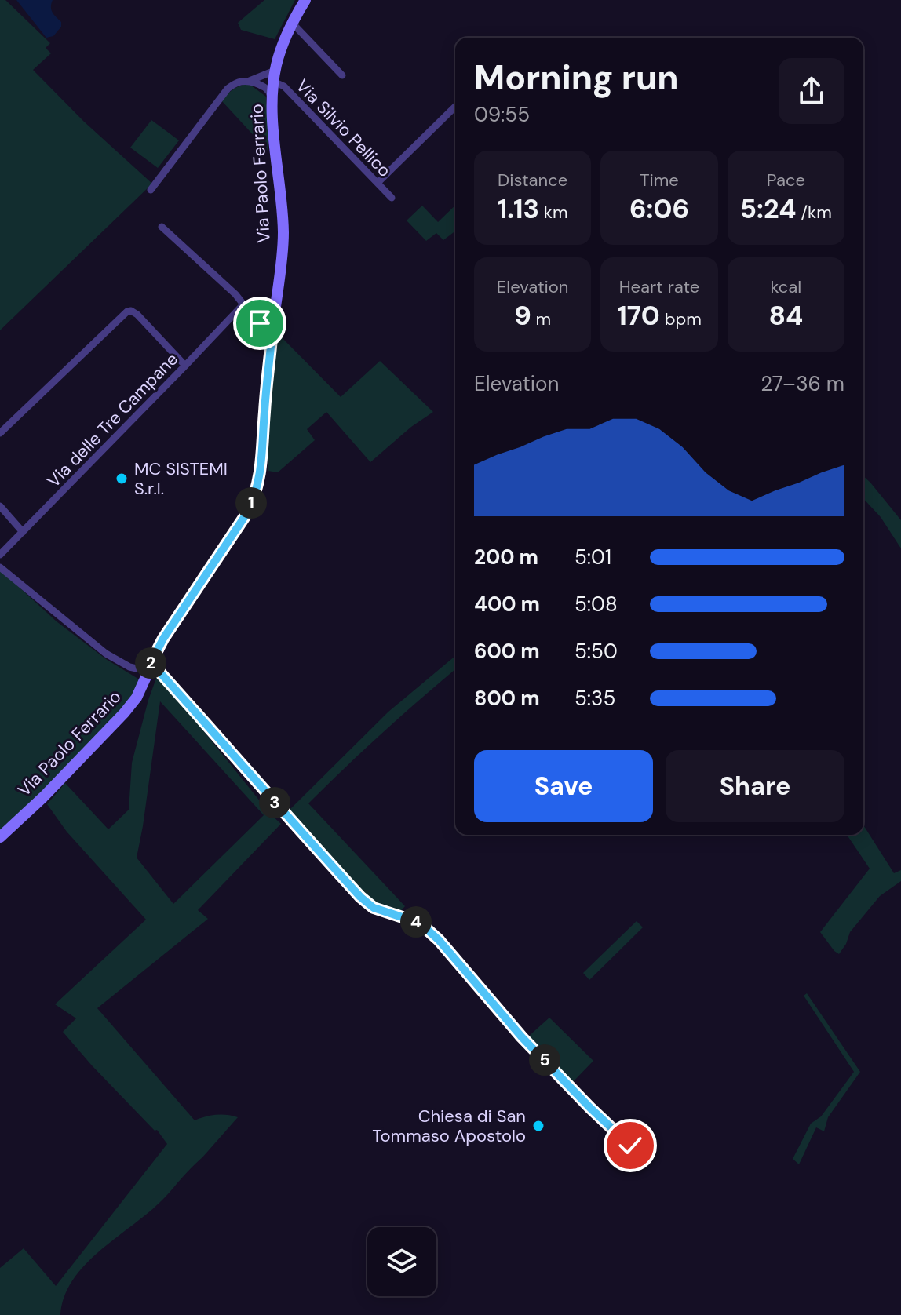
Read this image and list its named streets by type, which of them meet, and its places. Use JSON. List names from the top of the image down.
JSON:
{
  "streets": {
    "street": ["Via Silvio Pellico", "Via Paolo Ferrario", "Via delle Tre Campane"]
  },
  "crossings": [
    ["Via Silvio Pellico", "Via Paolo Ferrario"]
  ],
  "places": ["MC SISTEMI S.r.l.", "Chiesa di San Tommaso Apostolo"],
  "page": {
    "heading": ["Morning run", "09:55"],
    "stats": [
      ["Distance", "1.13 km"],
      ["Time", "6:06"],
      ["Pace", "5:24 /km"],
      ["Elevation", "9 m"],
      ["Heart rate", "170 bpm"],
      ["kcal", "84"]
    ],
    "chart": ["Elevation", "27–36 m"],
    "pins": [
      "1",
      "2",
      "3",
      "4",
      "5"
    ],
    "list": [
      {
        "name": "200 m",
        "note": "5:01"
      },
      {
        "name": "400 m",
        "note": "5:08"
      },
      {
        "name": "600 m",
        "note": "5:50"
      },
      {
        "name": "800 m",
        "note": "5:35"
      }
    ],
    "buttons": ["Save", "Share"]
  }
}
